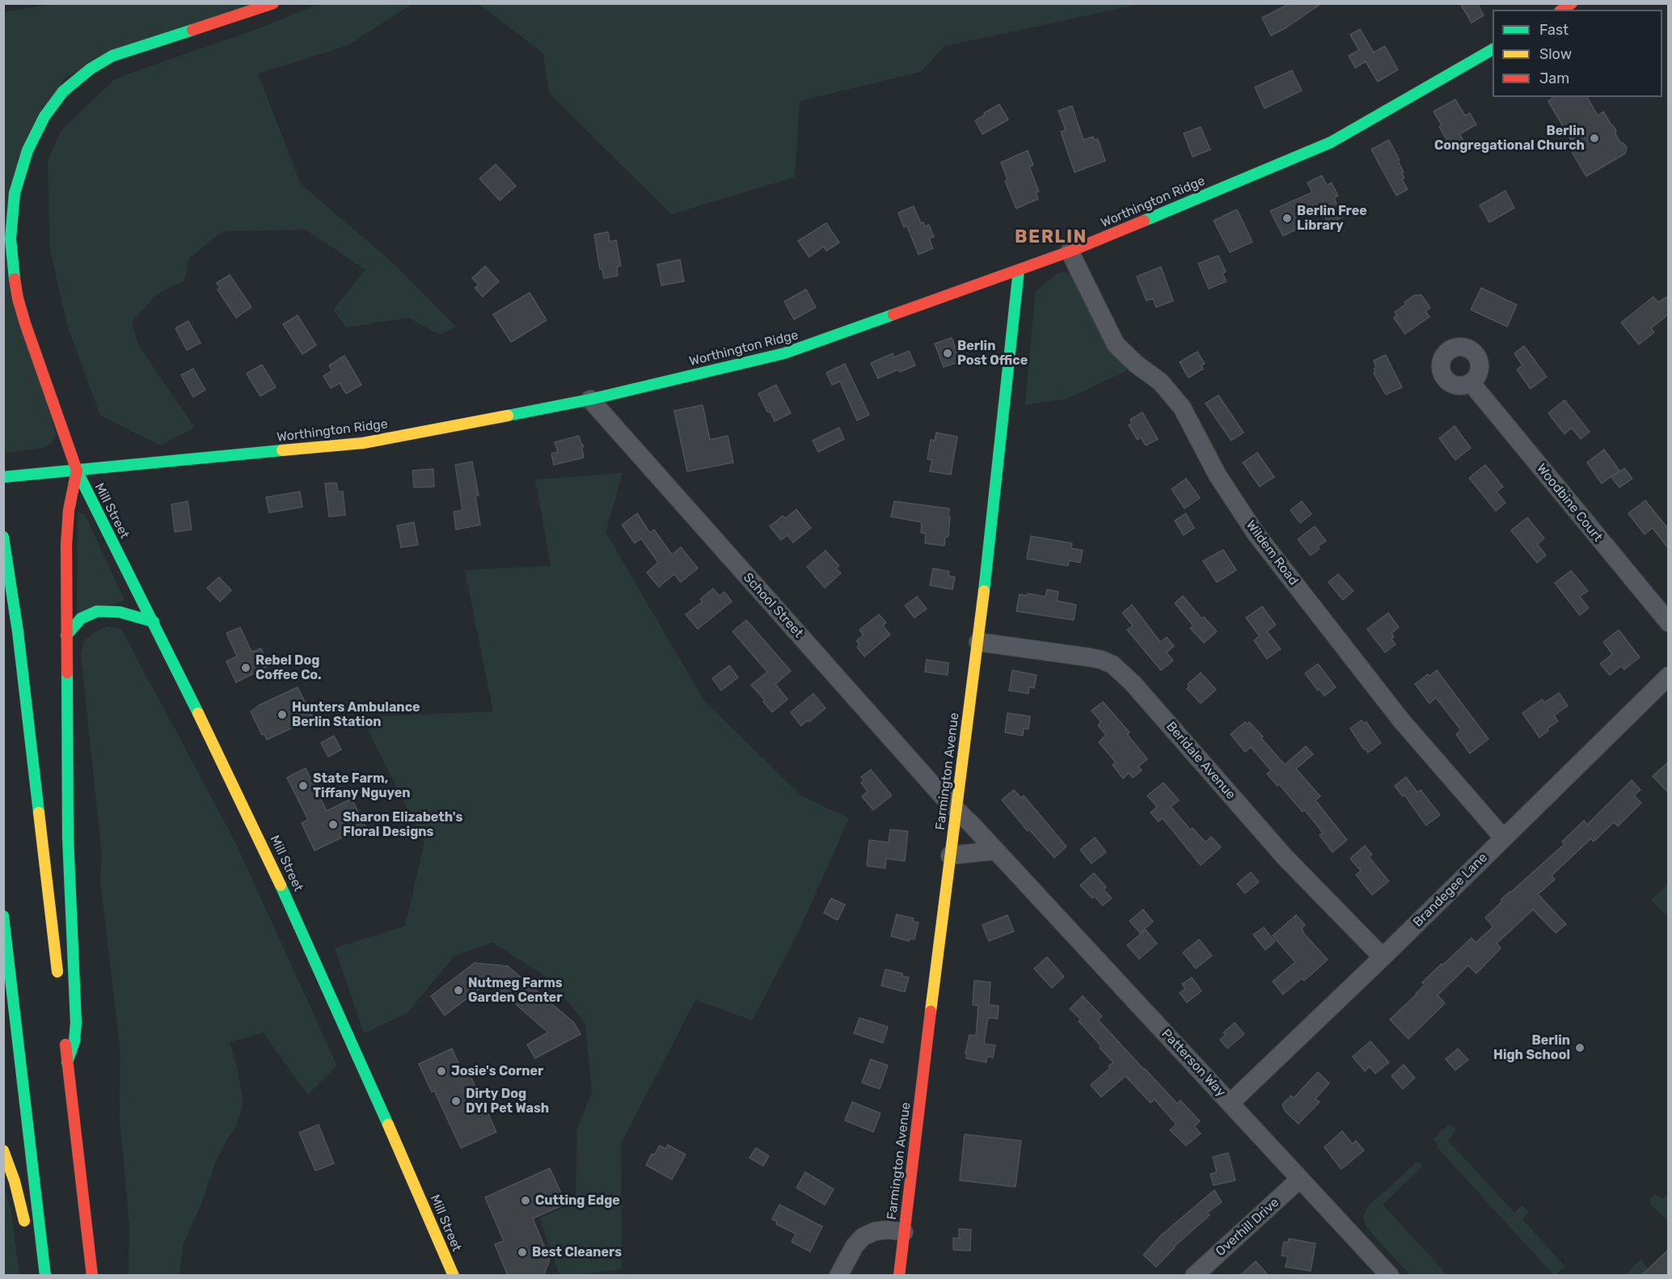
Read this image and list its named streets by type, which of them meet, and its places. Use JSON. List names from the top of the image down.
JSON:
{
  "streets": {
    "main road": ["Worthington Ridge", "Mill Street", "Farmington Avenue"],
    "street": [
      "Woodbine Court",
      "Wildem Road",
      "School Street",
      "Berldale Avenue",
      "Brandegee Lane",
      "Patterson Way",
      "Overhill Drive"
    ]
  },
  "crossings": [
    ["Worthington Ridge", "Mill Street"],
    ["Worthington Ridge", "Wildem Road"],
    ["Worthington Ridge", "School Street"],
    ["Worthington Ridge", "Farmington Avenue"],
    ["Wildem Road", "Brandegee Lane"],
    ["School Street", "Farmington Avenue"],
    ["School Street", "Patterson Way"],
    ["Berldale Avenue", "Farmington Avenue"],
    ["Berldale Avenue", "Brandegee Lane"],
    ["Farmington Avenue", "Patterson Way"],
    ["Brandegee Lane", "Patterson Way"],
    ["Patterson Way", "Overhill Drive"]
  ],
  "districts": ["BERLIN"],
  "places": [
    "Berlin Congregational Church",
    "Berlin Free Library",
    "Berlin Post Office",
    "Rebel Dog Coffee Co.",
    "Hunters Ambulance Berlin Station",
    "State Farm, Tiffany Nguyen",
    "Sharon Elizabeth's Floral Designs",
    "Nutmeg Farms Garden Center",
    "Berlin High School",
    "Josie's Corner",
    "Dirty Dog DYI Pet Wash",
    "Cutting Edge",
    "Best Cleaners"
  ],
  "legend": ["Fast", "Slow", "Jam"]
}
